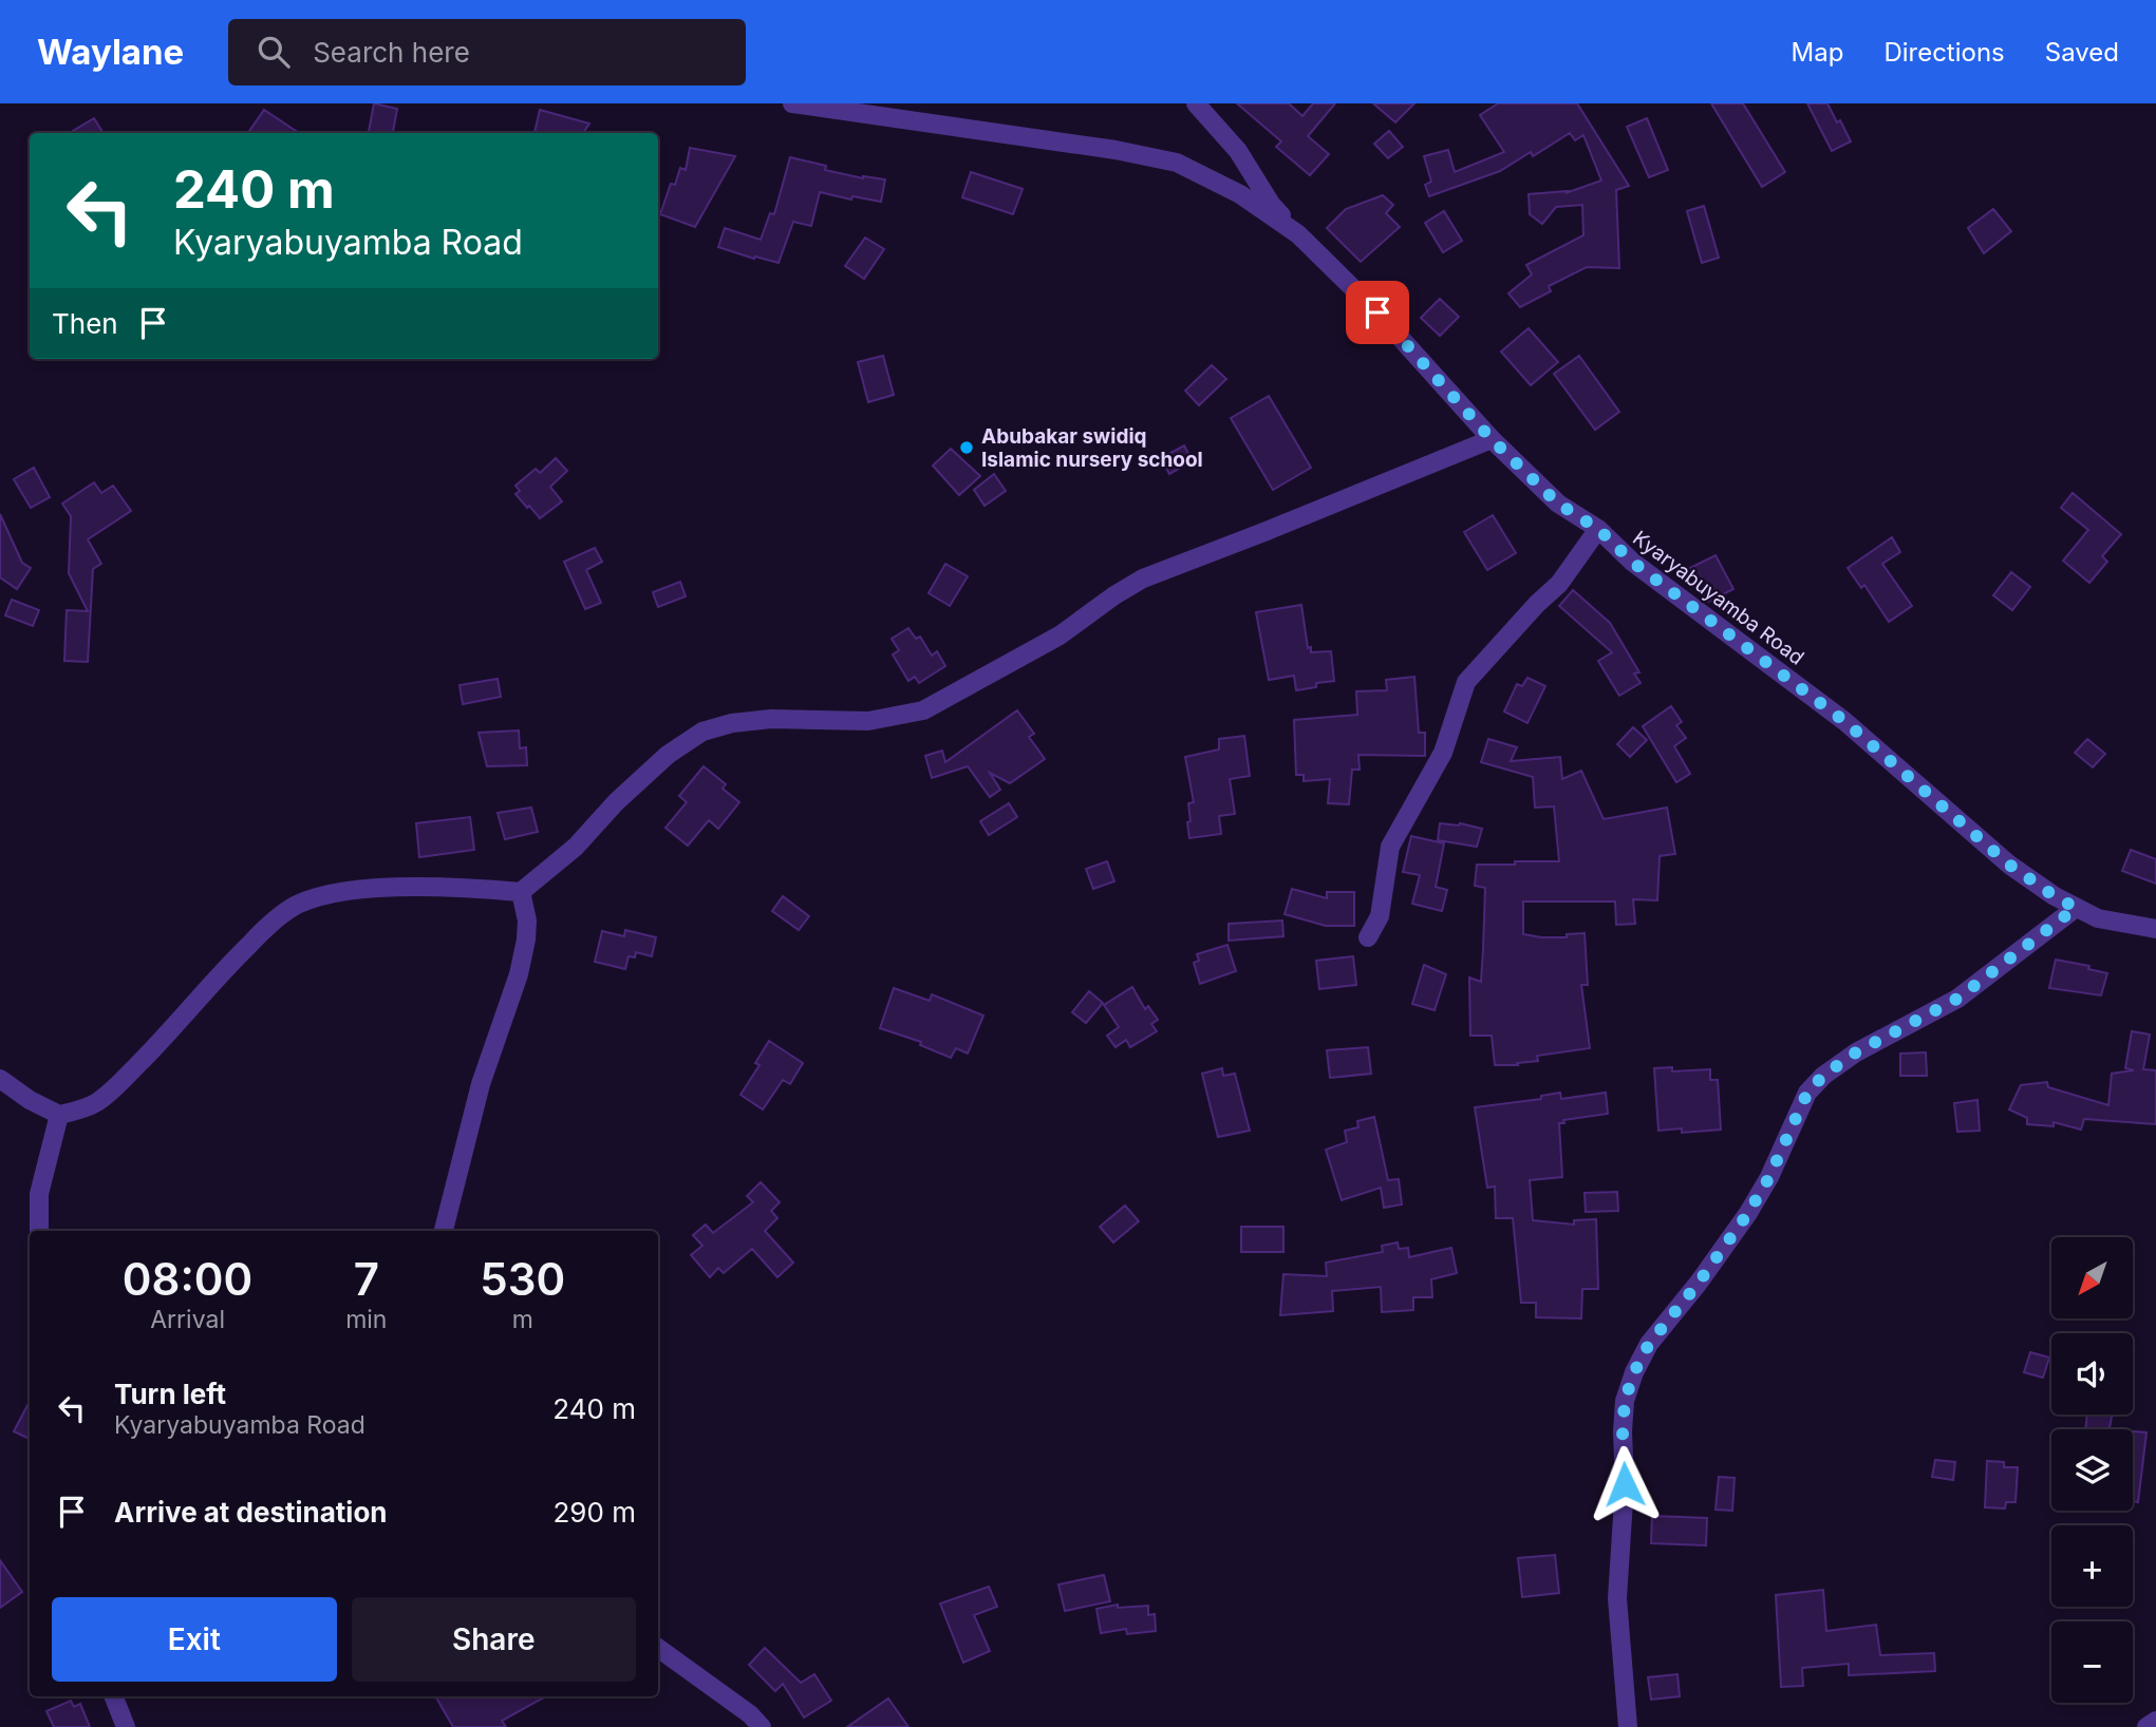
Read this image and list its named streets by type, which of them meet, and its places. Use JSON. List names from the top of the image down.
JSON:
{
  "streets": {
    "street": ["Kyaryabuyamba Road"]
  },
  "places": ["Abubakar swidiq Islamic nursery school"],
  "north": "bottom left",
  "page": {
    "header": "Waylane",
    "search": "Search here",
    "nav": ["Map", "Directions", "Saved"],
    "turn": ["240 m", "Kyaryabuyamba Road"],
    "then": "Then",
    "eta": [
      "08:00",
      "Arrival",
      "7",
      "min",
      "530",
      "m"
    ],
    "map_buttons": ["+", "−"],
    "list": [
      {
        "name": "Turn left",
        "note": "Kyaryabuyamba Road",
        "value": "240 m"
      },
      {
        "name": "Arrive at destination",
        "value": "290 m"
      }
    ],
    "buttons": ["Exit", "Share"]
  }
}
